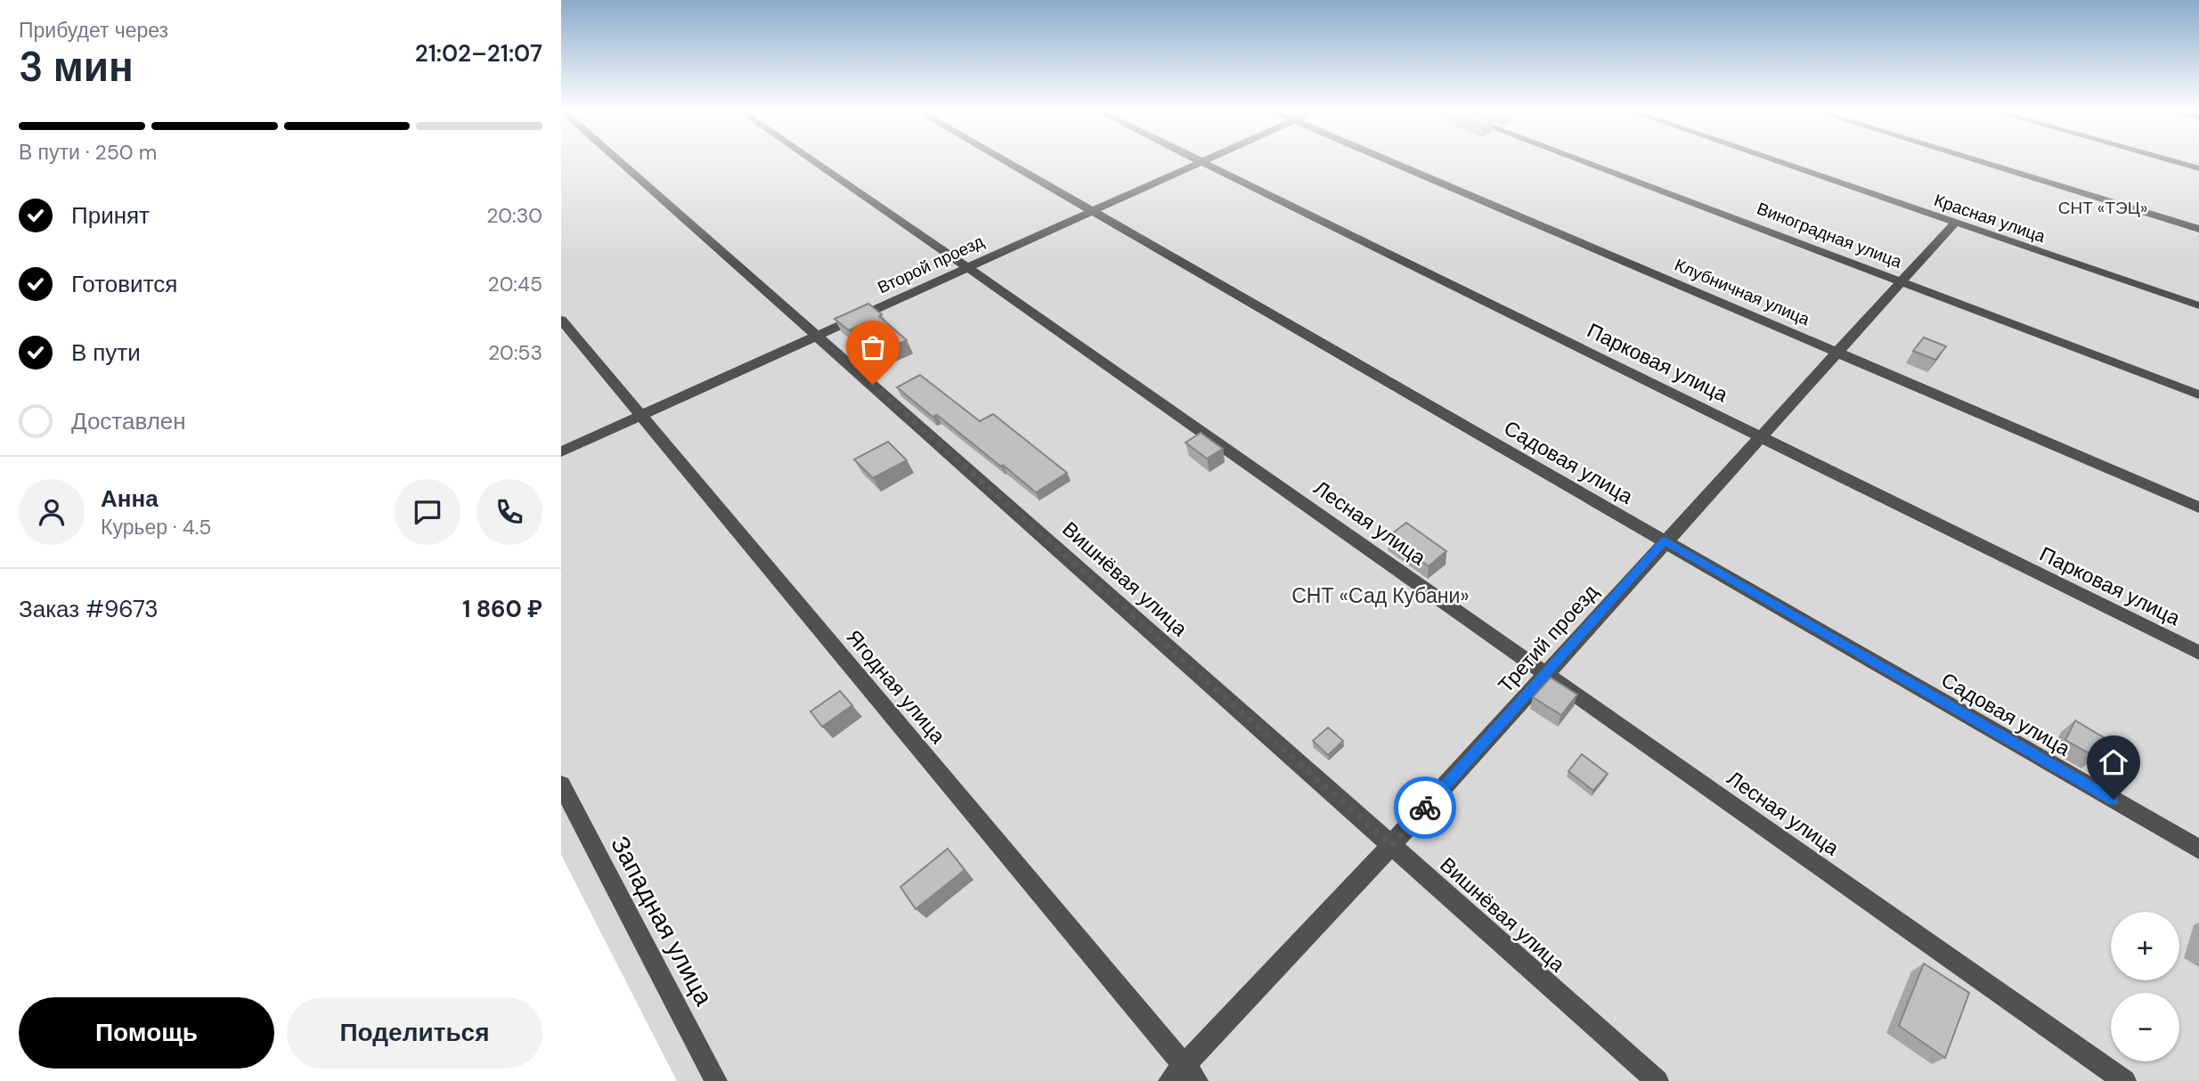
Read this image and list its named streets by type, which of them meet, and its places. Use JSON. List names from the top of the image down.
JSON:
{
  "streets": {
    "street": [
      "Красная улица",
      "Виноградная улица",
      "Второй проезд",
      "Клубничная улица",
      "Парковая улица",
      "Садовая улица",
      "Лесная улица",
      "Вишнёвая улица",
      "Третий проезд",
      "Ягодная улица",
      "Западная улица"
    ]
  },
  "crossings": [
    ["Красная улица", "Третий проезд"],
    ["Виноградная улица", "Третий проезд"],
    ["Второй проезд", "Парковая улица"],
    ["Второй проезд", "Садовая улица"],
    ["Второй проезд", "Лесная улица"],
    ["Второй проезд", "Вишнёвая улица"],
    ["Второй проезд", "Ягодная улица"],
    ["Клубничная улица", "Третий проезд"],
    ["Парковая улица", "Третий проезд"],
    ["Садовая улица", "Третий проезд"],
    ["Лесная улица", "Третий проезд"],
    ["Вишнёвая улица", "Третий проезд"],
    ["Третий проезд", "Ягодная улица"]
  ],
  "parks": ["СНТ «ТЭЦ»", "СНТ «Сад Кубани»"],
  "page": {
    "heading": ["3 мин", "Прибудет через", "21:02–21:07"],
    "panel": [
      "Анна",
      "Курьер · 4.5",
      "Заказ #9673",
      "1 860 ₽"
    ],
    "bar": "В пути · 250 m",
    "list": [
      ["Принят", "20:30"],
      ["Готовится", "20:45"],
      ["В пути", "20:53"],
      "Доставлен"
    ],
    "map_buttons": ["+", "−"],
    "buttons": ["Помощь", "Поделиться"]
  }
}
